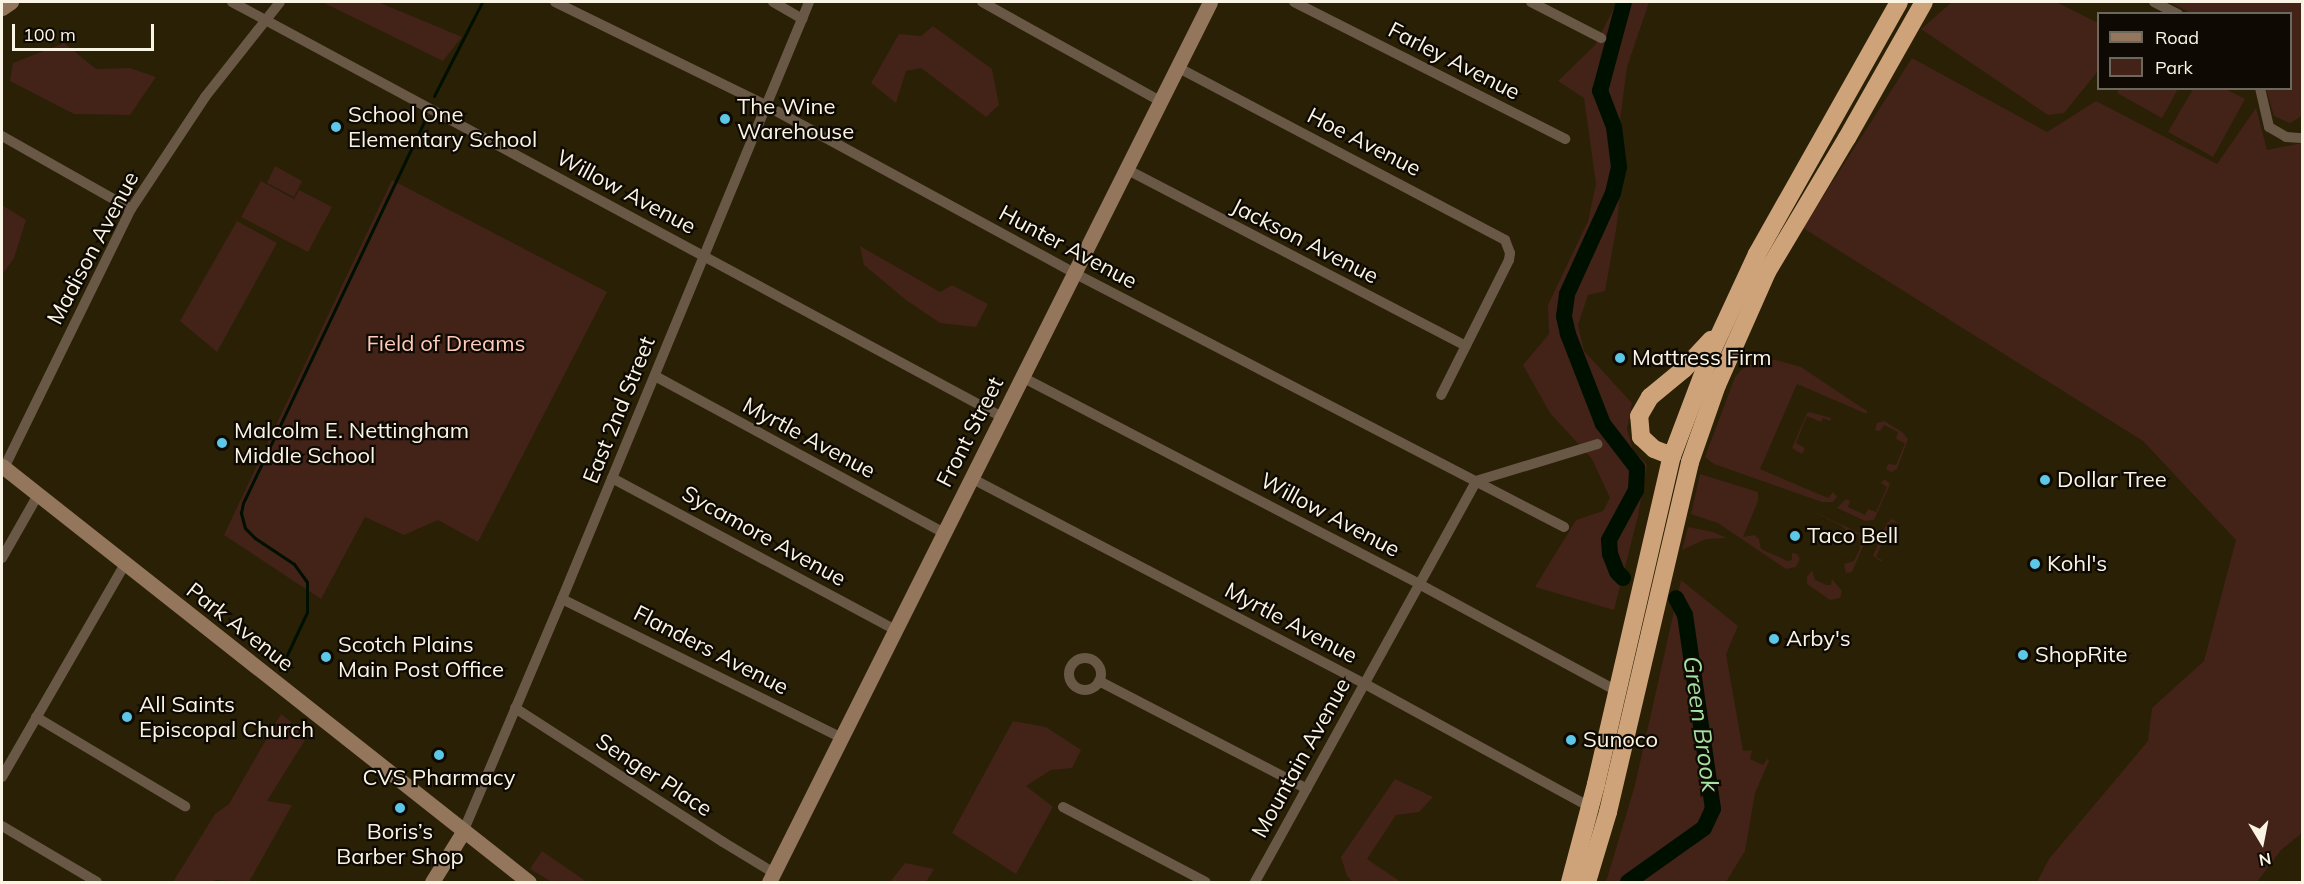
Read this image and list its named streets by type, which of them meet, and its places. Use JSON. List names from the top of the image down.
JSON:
{
  "streets": {
    "street": [
      "Farley Avenue",
      "Hoe Avenue",
      "Willow Avenue",
      "Jackson Avenue",
      "Hunter Avenue",
      "Madison Avenue",
      "East 2nd Street",
      "Front Street",
      "Myrtle Avenue",
      "Sycamore Avenue",
      "Park Avenue",
      "Flanders Avenue",
      "Mountain Avenue",
      "Senger Place"
    ]
  },
  "crossings": [
    ["Hoe Avenue", "Jackson Avenue"],
    ["Hoe Avenue", "Front Street"],
    ["Willow Avenue", "Madison Avenue"],
    ["Willow Avenue", "East 2nd Street"],
    ["Willow Avenue", "Front Street"],
    ["Willow Avenue", "Mountain Avenue"],
    ["Jackson Avenue", "Front Street"],
    ["Hunter Avenue", "East 2nd Street"],
    ["Hunter Avenue", "Front Street"],
    ["Hunter Avenue", "Mountain Avenue"],
    ["Madison Avenue", "Park Avenue"],
    ["East 2nd Street", "Myrtle Avenue"],
    ["East 2nd Street", "Sycamore Avenue"],
    ["East 2nd Street", "Park Avenue"],
    ["East 2nd Street", "Flanders Avenue"],
    ["East 2nd Street", "Senger Place"],
    ["Front Street", "Myrtle Avenue"],
    ["Front Street", "Sycamore Avenue"],
    ["Front Street", "Flanders Avenue"],
    ["Front Street", "Senger Place"],
    ["Myrtle Avenue", "Mountain Avenue"]
  ],
  "water": ["Green Brook"],
  "parks": ["Field of Dreams"],
  "places": [
    "The Wine Warehouse",
    "School One Elementary School",
    "Mattress Firm",
    "Malcolm E. Nettingham Middle School",
    "Dollar Tree",
    "Taco Bell",
    "Kohl's",
    "Arby's",
    "ShopRite",
    "Scotch Plains Main Post Office",
    "All Saints Episcopal Church",
    "Sunoco",
    "CVS Pharmacy",
    "Boris’s Barber Shop"
  ],
  "legend": ["Road", "Park"],
  "scale_bar": "100 m",
  "north": "bottom"
}
